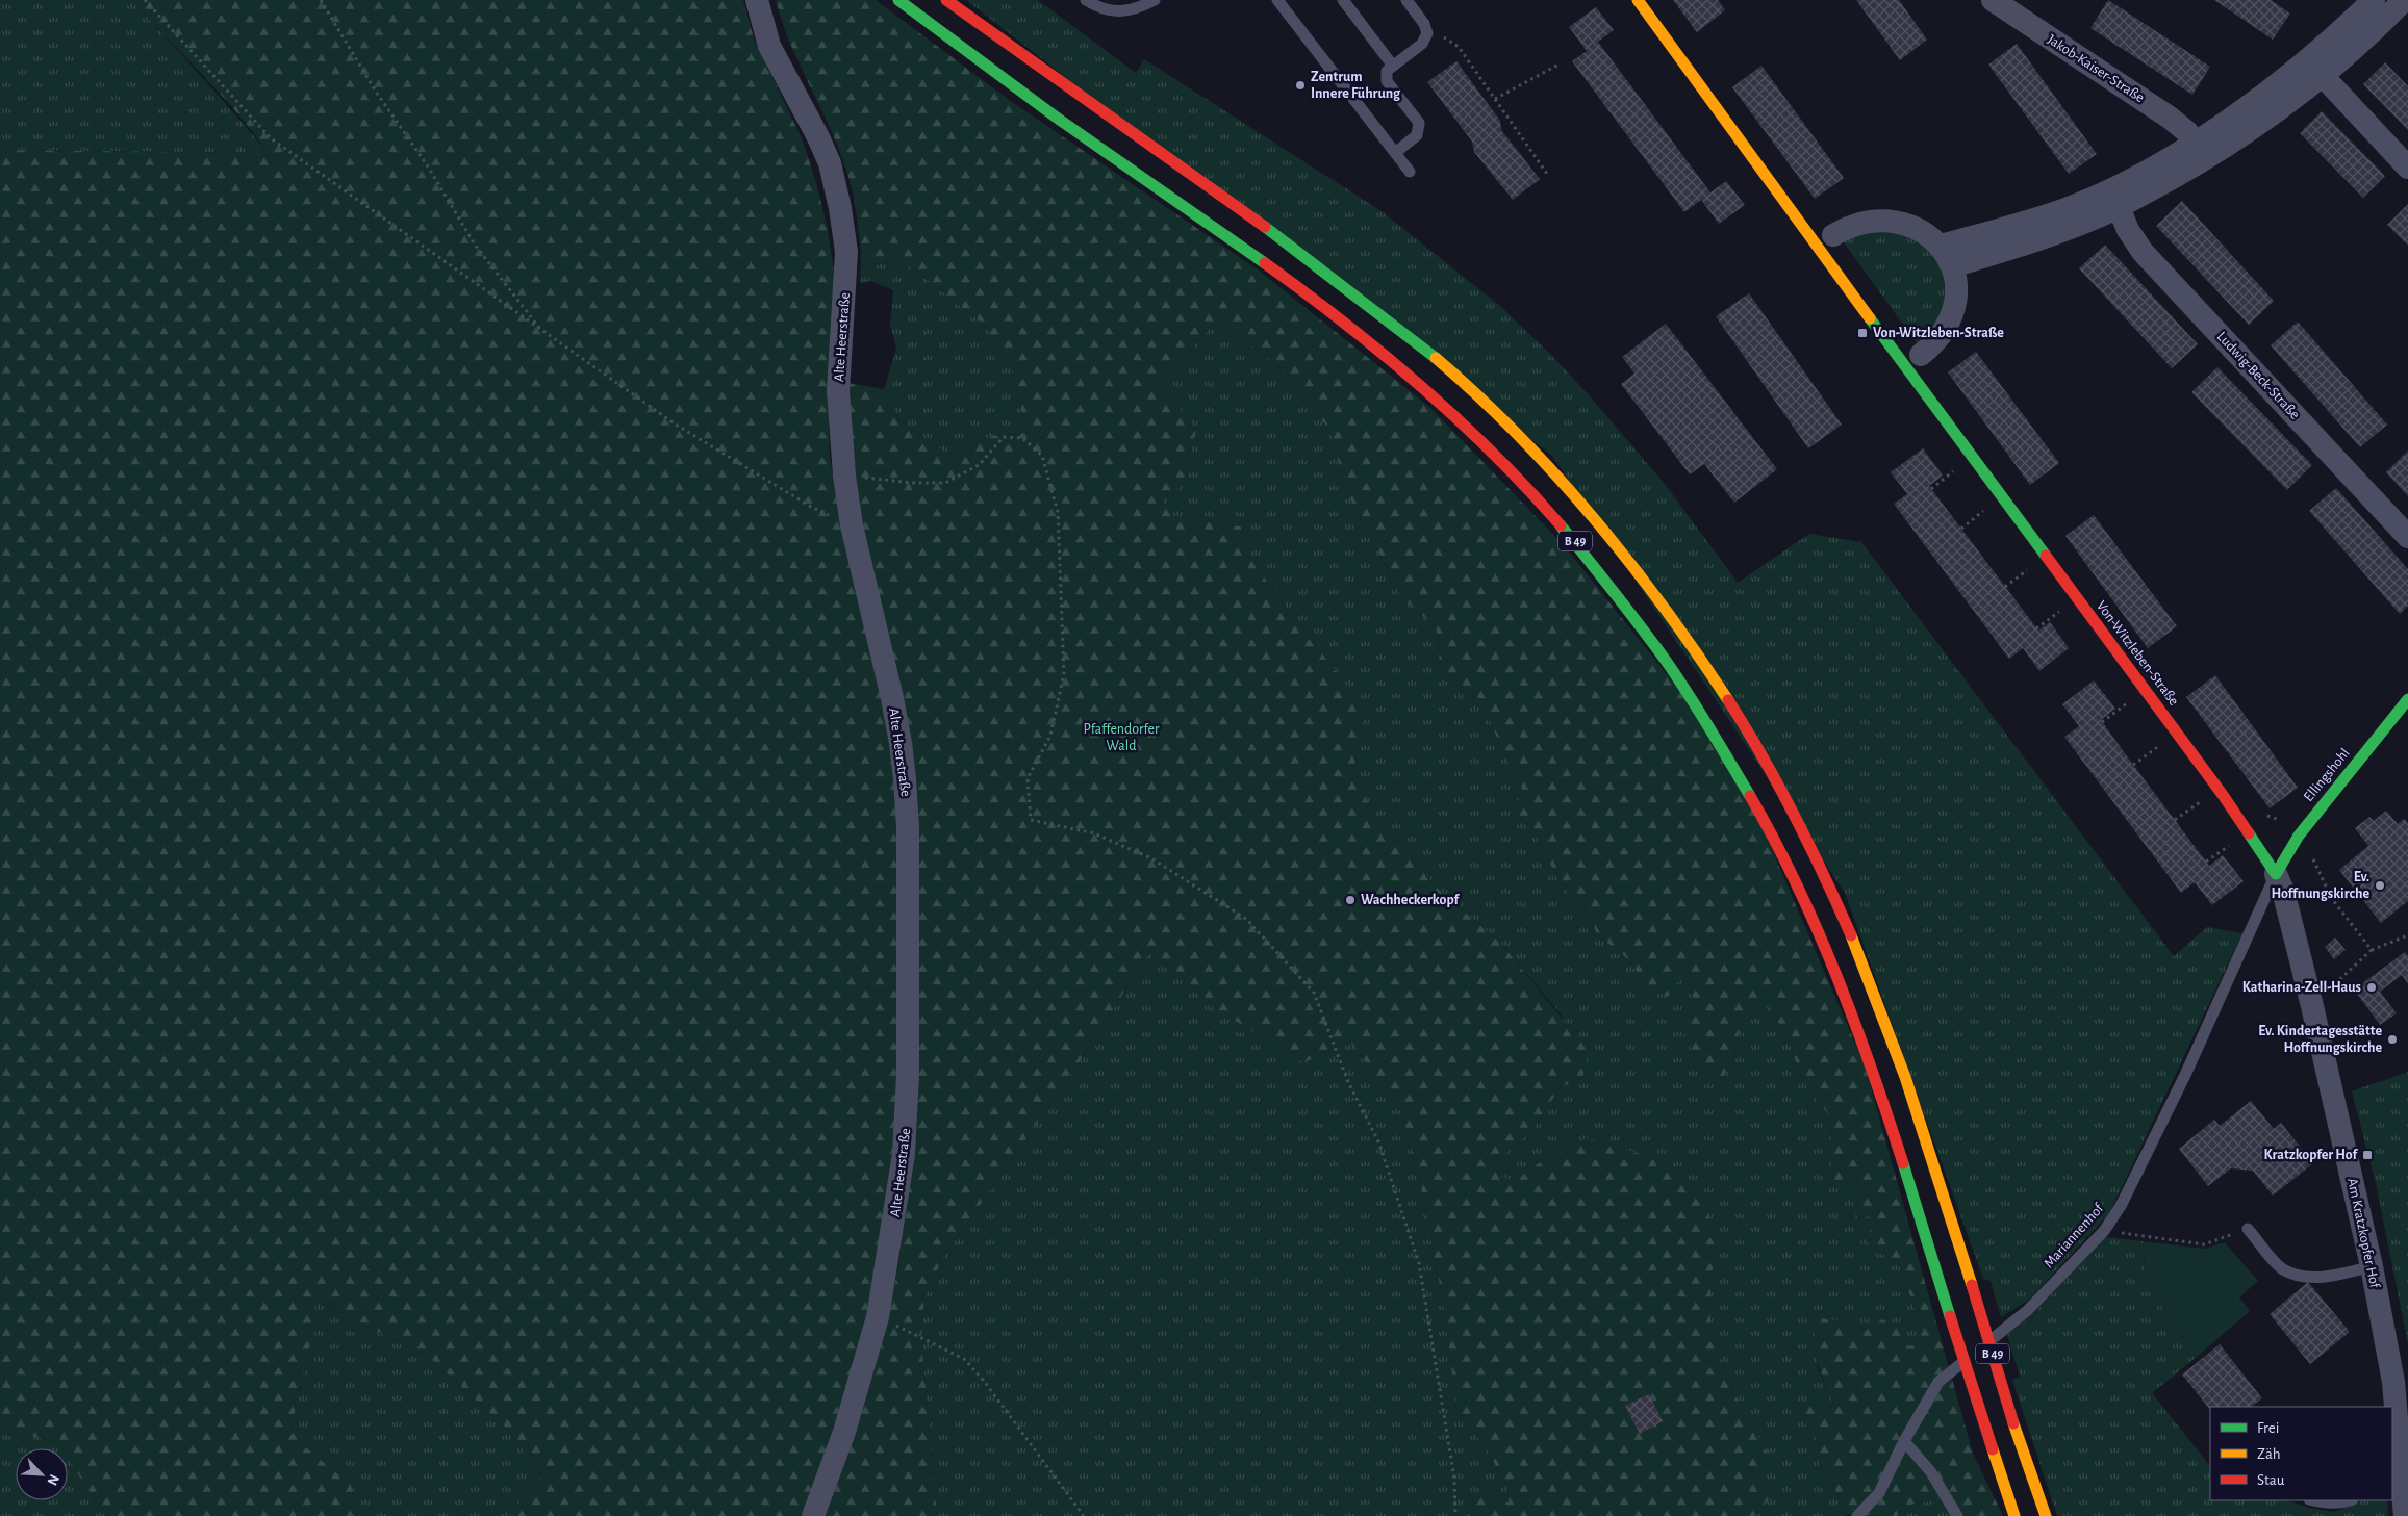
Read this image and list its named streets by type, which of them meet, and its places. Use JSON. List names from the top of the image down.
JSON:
{
  "streets": {
    "main road": ["B 49", "Von-Witzleben-Straße", "Ellingshohl"],
    "street": [
      "Jakob-Kaiser-Straße",
      "Alte Heerstraße",
      "Ludwig-Beck-Straße",
      "Am Kratzkopfer Hof"
    ],
    "lane": ["Mariannenhof"]
  },
  "crossings": [
    ["Von-Witzleben-Straße", "Ellingshohl"],
    ["Von-Witzleben-Straße", "Am Kratzkopfer Hof"],
    ["Von-Witzleben-Straße", "Mariannenhof"],
    ["Ellingshohl", "Am Kratzkopfer Hof"],
    ["Ellingshohl", "Mariannenhof"],
    ["Am Kratzkopfer Hof", "Mariannenhof"]
  ],
  "parks": ["Pfaffendorfer Wald"],
  "places": {
    "other": [
      "Zentrum Innere Führung",
      "Ev. Hoffnungskirche",
      "Wachheckerkopf",
      "Katharina-Zell-Haus",
      "Ev. Kindertagesstätte Hoffnungskirche"
    ],
    "transit": ["Von-Witzleben-Straße", "Kratzkopfer Hof"]
  },
  "legend": ["Frei", "Zäh", "Stau"],
  "north": "bottom right"
}
